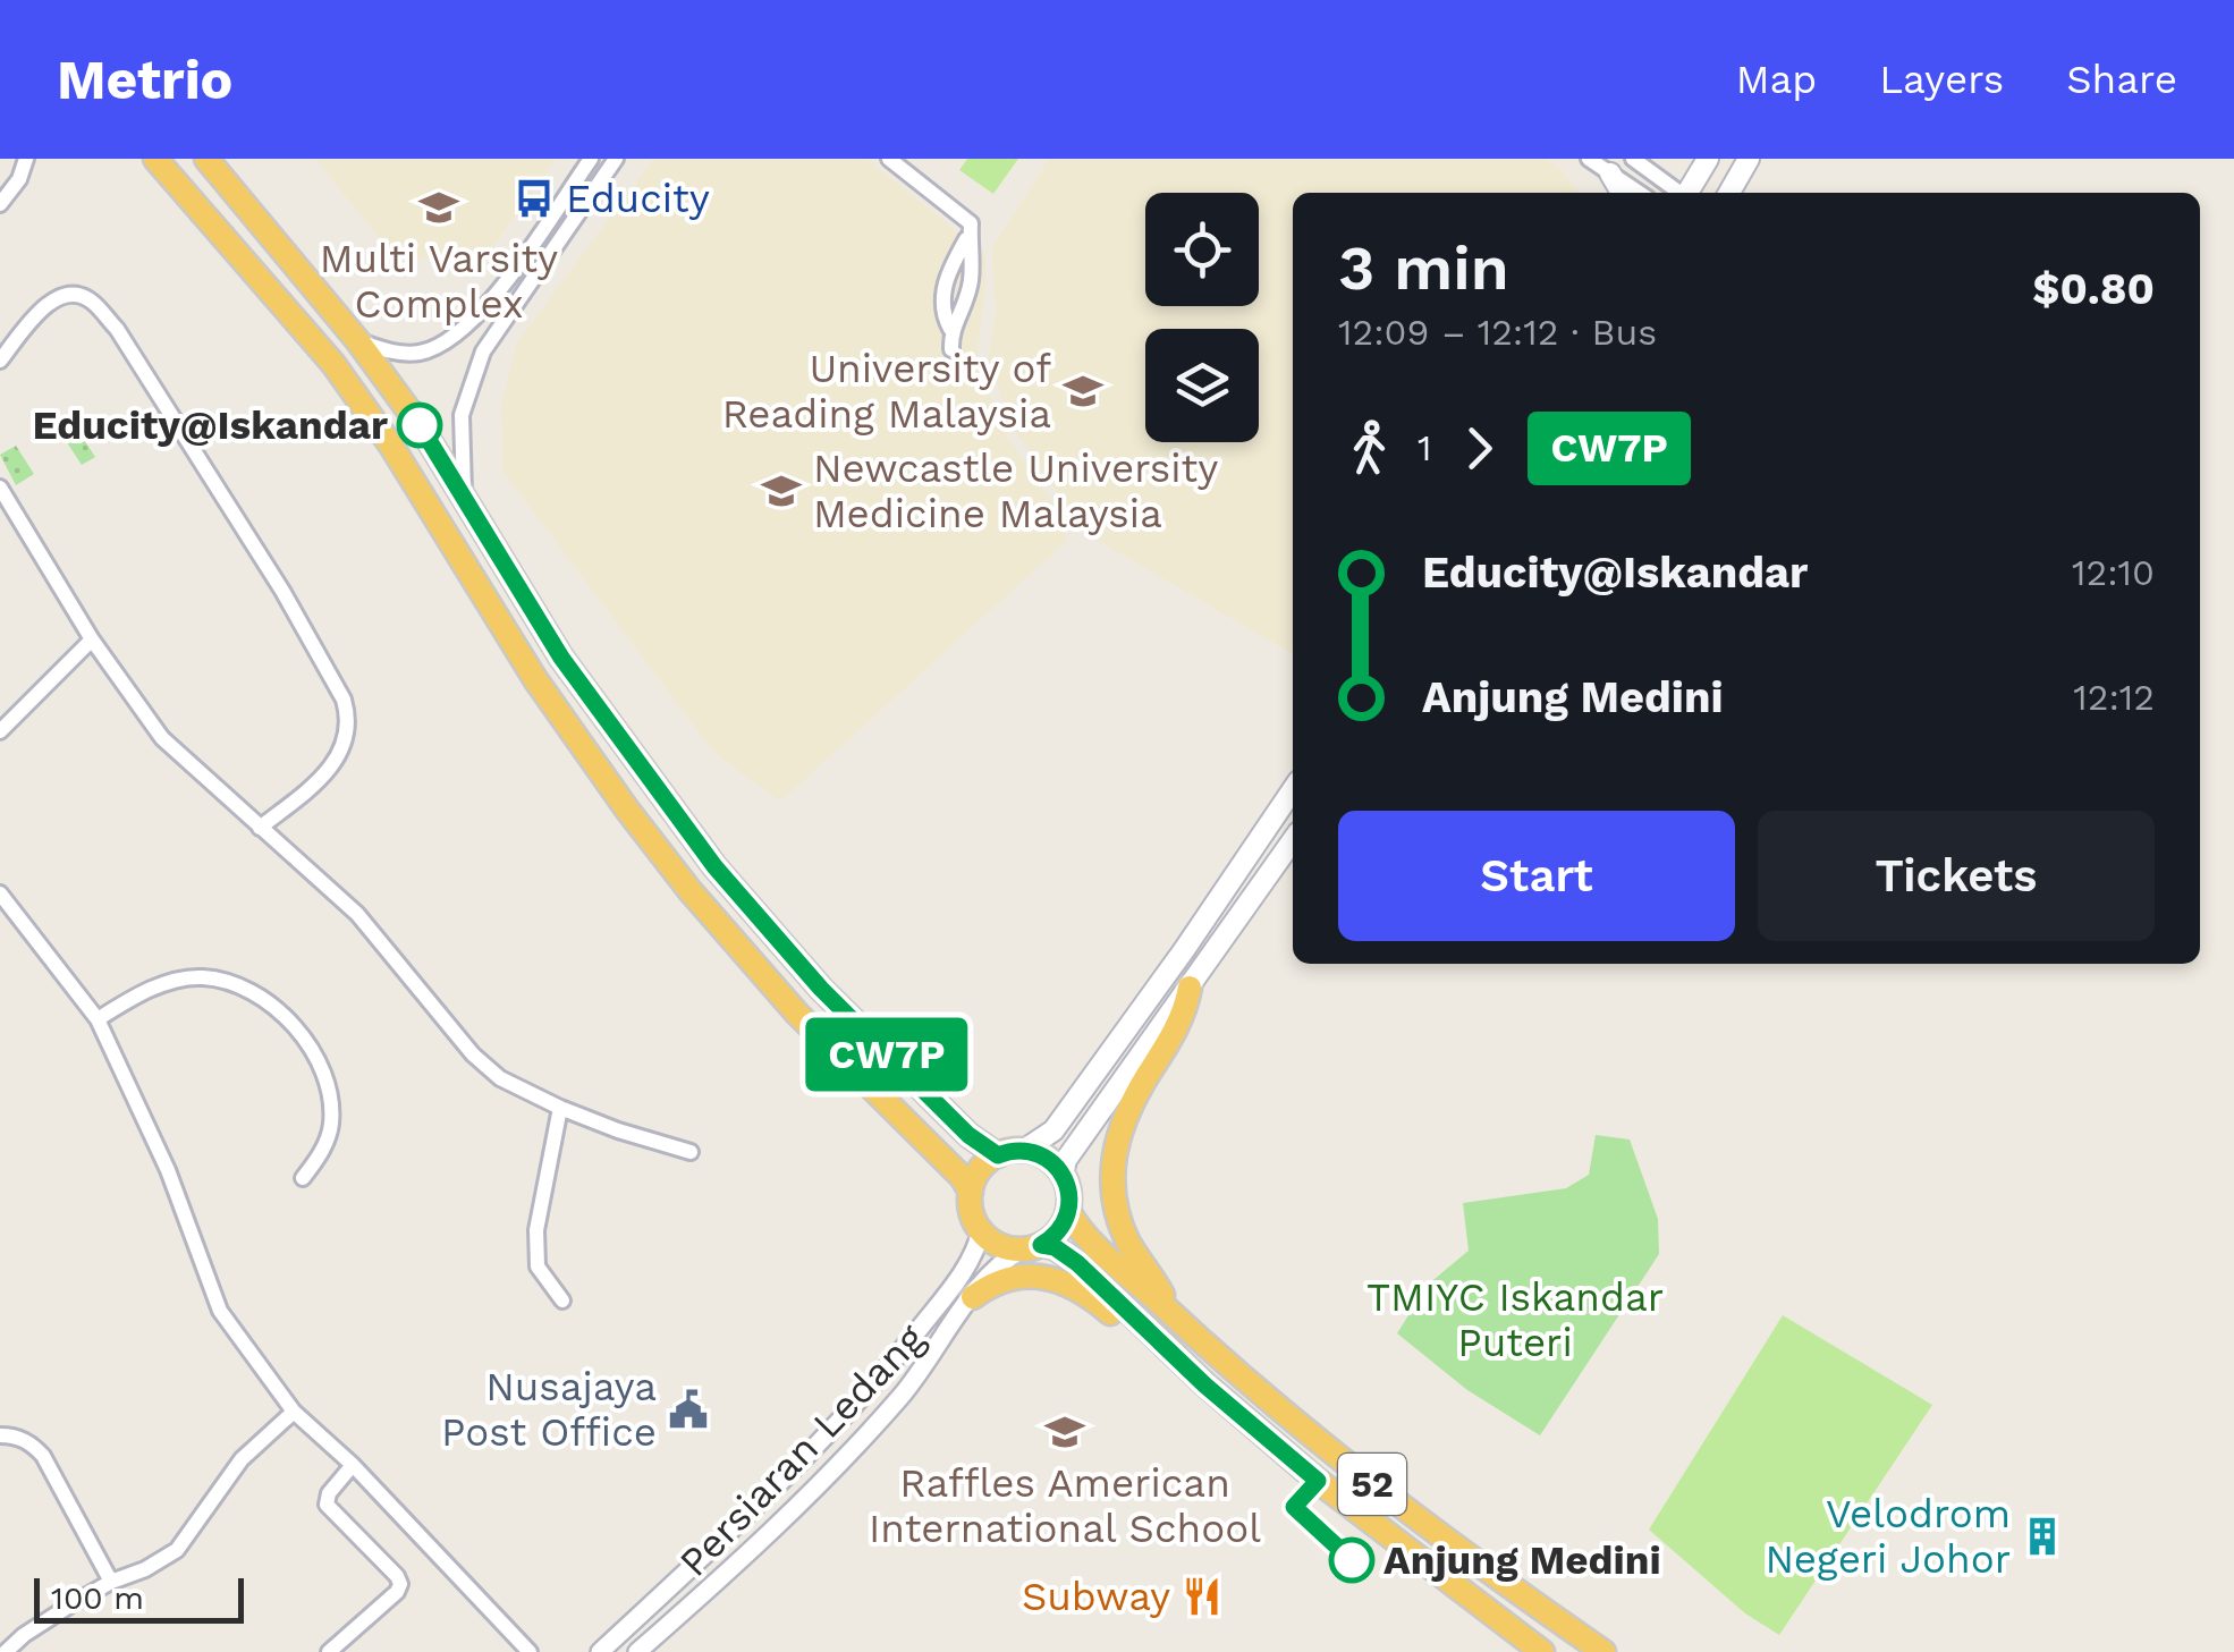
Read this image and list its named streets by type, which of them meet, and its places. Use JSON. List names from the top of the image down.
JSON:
{
  "streets": {
    "highway": ["52"],
    "street": ["Persiaran Ledang"]
  },
  "crossings": [
    ["Persiaran Ledang", "52"]
  ],
  "parks": ["TMIYC Iskandar Puteri"],
  "places": {
    "bus stop": ["Educity"],
    "school or university": [
      "Multi Varsity Complex",
      "University of Reading Malaysia",
      "Newcastle University Medicine Malaysia",
      "Raffles American International School"
    ],
    "other": ["Educity@Iskandar", "Anjung Medini"],
    "public building": ["Nusajaya Post Office"],
    "building": ["Velodrom Negeri Johor"],
    "restaurant": ["Subway"]
  },
  "lines": ["bus line CW7P"],
  "scale_bar": "100 m",
  "page": {
    "header": "Metrio",
    "nav": ["Map", "Layers", "Share"],
    "on_map": "CW7P",
    "heading": ["3 min", "12:09 – 12:12 · Bus", "$0.80"],
    "legs": ["1", "CW7P"],
    "list": [
      {
        "name": "Educity@Iskandar",
        "value": "12:10"
      },
      {
        "name": "Anjung Medini",
        "value": "12:12"
      }
    ],
    "buttons": ["Start", "Tickets"],
    "scale": "100 m"
  }
}
